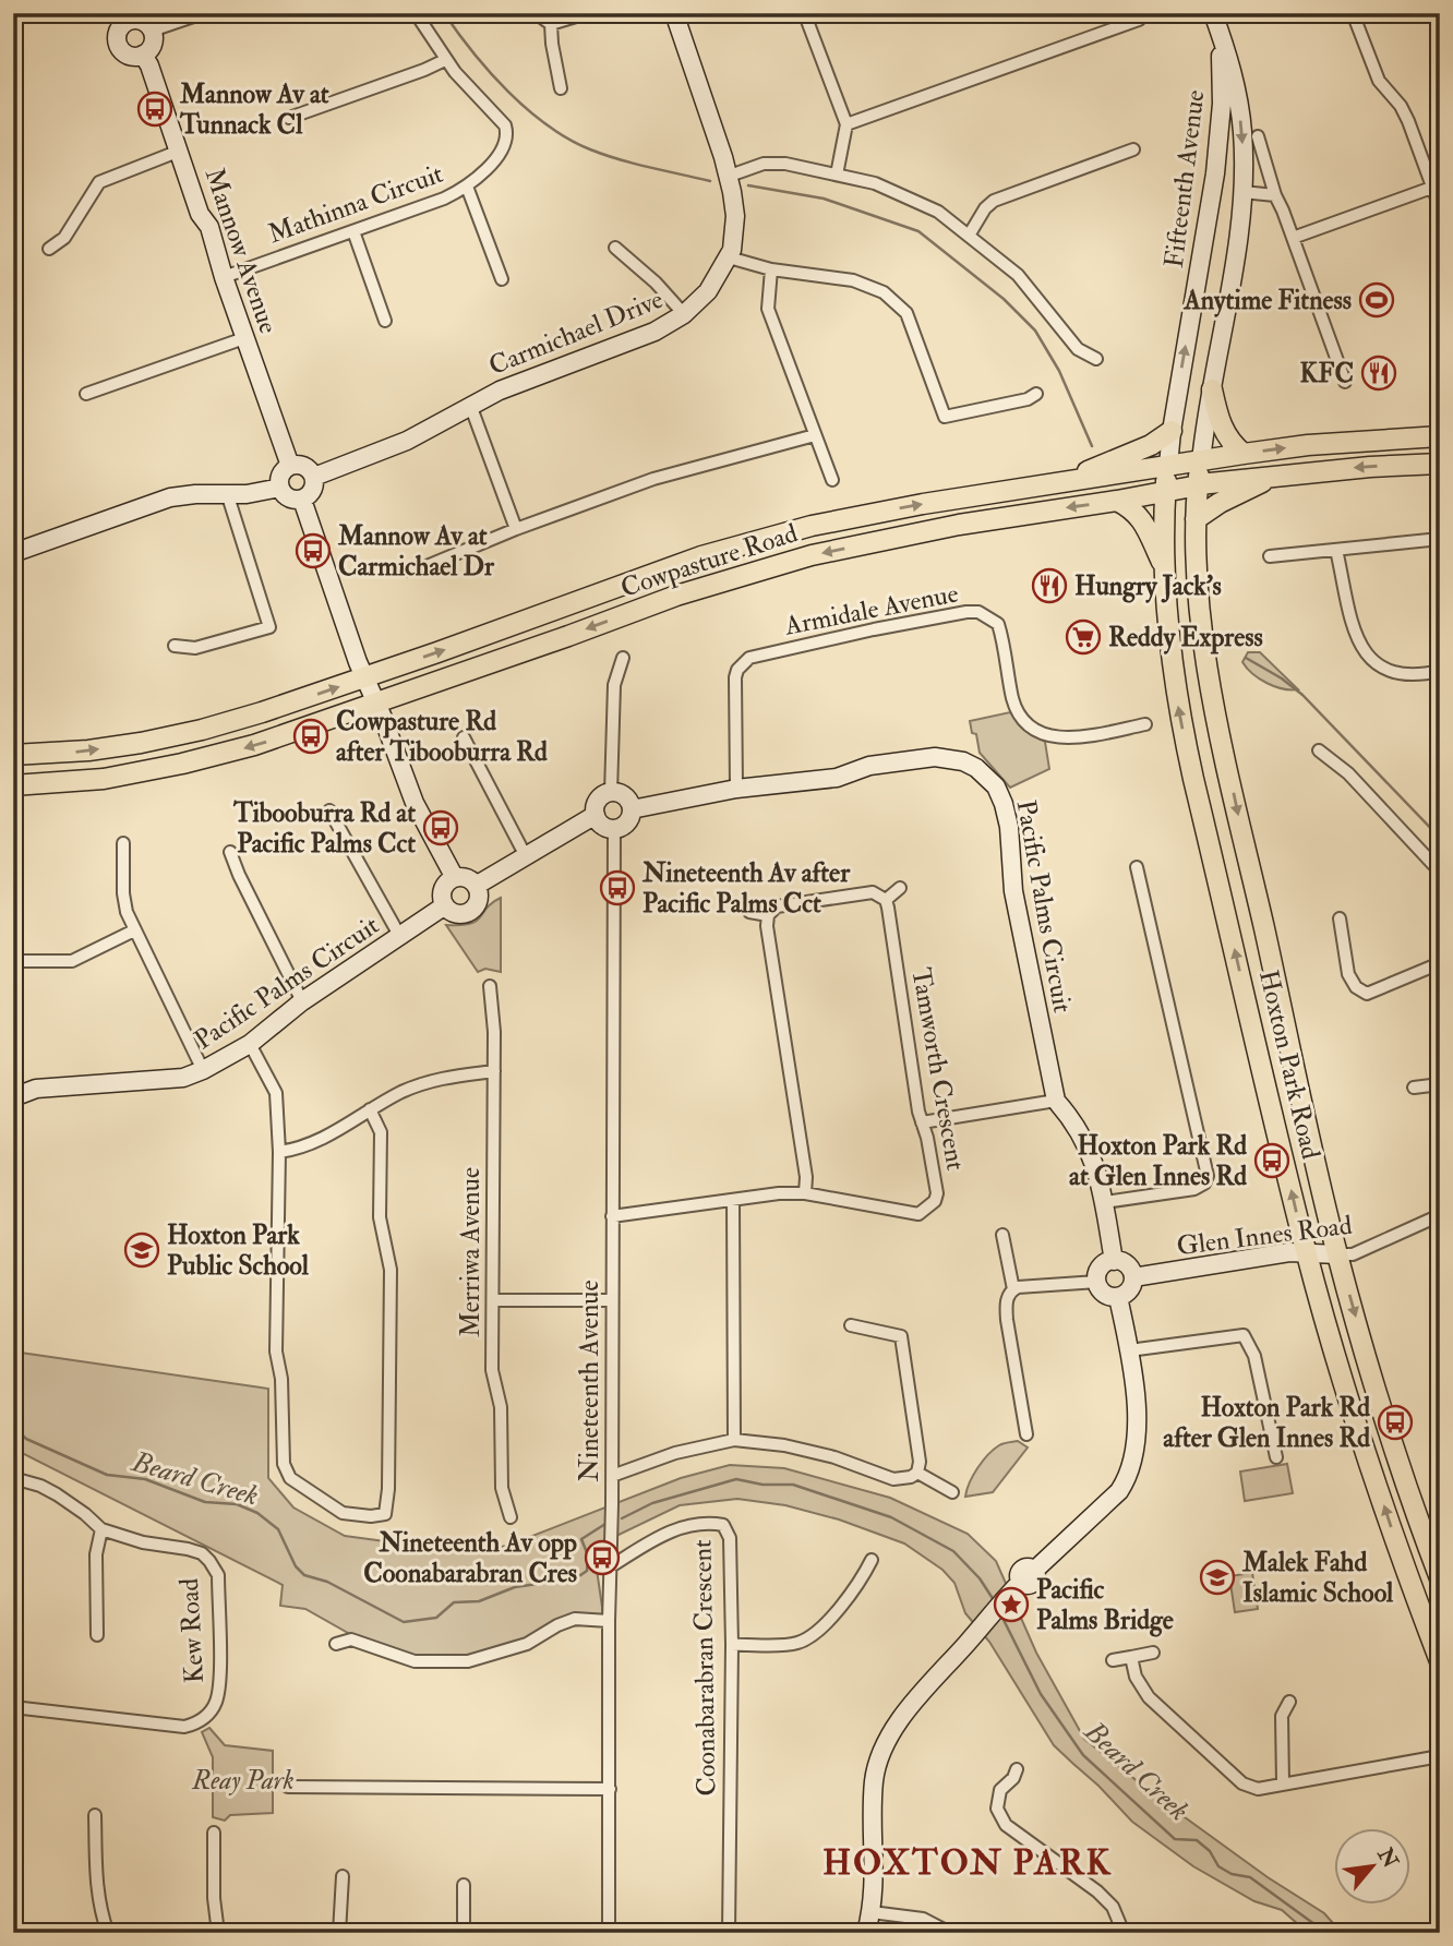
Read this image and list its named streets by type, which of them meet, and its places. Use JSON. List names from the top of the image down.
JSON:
{
  "streets": {
    "main road": ["Cowpasture Road", "Hoxton Park Road"],
    "street": [
      "Fifteenth Avenue",
      "Mathinna Circuit",
      "Mannow Avenue",
      "Carmichael Drive",
      "Armidale Avenue",
      "Pacific Palms Circuit",
      "Tamworth Crescent",
      "Glen Innes Road",
      "Merriwa Avenue",
      "Nineteenth Avenue",
      "Kew Road",
      "Coonabarabran Crescent"
    ]
  },
  "crossings": [
    ["Fifteenth Avenue", "Cowpasture Road"],
    ["Fifteenth Avenue", "Hoxton Park Road"],
    ["Mathinna Circuit", "Mannow Avenue"],
    ["Mannow Avenue", "Carmichael Drive"],
    ["Cowpasture Road", "Hoxton Park Road"],
    ["Armidale Avenue", "Pacific Palms Circuit"],
    ["Pacific Palms Circuit", "Glen Innes Road"],
    ["Pacific Palms Circuit", "Nineteenth Avenue"],
    ["Hoxton Park Road", "Glen Innes Road"],
    ["Tamworth Crescent", "Nineteenth Avenue"],
    ["Nineteenth Avenue", "Coonabarabran Crescent"]
  ],
  "districts": ["HOXTON PARK"],
  "water": ["Beard Creek"],
  "parks": ["Reay Park"],
  "places": {
    "bus stop": [
      "Mannow Av at Tunnack Cl",
      "Mannow Av at Carmichael Dr",
      "Cowpasture Rd after Tibooburra Rd",
      "Tibooburra Rd at Pacific Palms Cct",
      "Nineteenth Av after Pacific Palms Cct",
      "Hoxton Park Rd at Glen Innes Rd",
      "Hoxton Park Rd after Glen Innes Rd",
      "Nineteenth Av opp Coonabarabran Cres"
    ],
    "sports": ["Anytime Fitness"],
    "restaurant": ["KFC", "Hungry Jack's"],
    "supermarket": ["Reddy Express"],
    "school or university": ["Hoxton Park Public School", "Malek Fahd Islamic School"],
    "place": ["Pacific Palms Bridge"]
  },
  "north": "top right"
}
